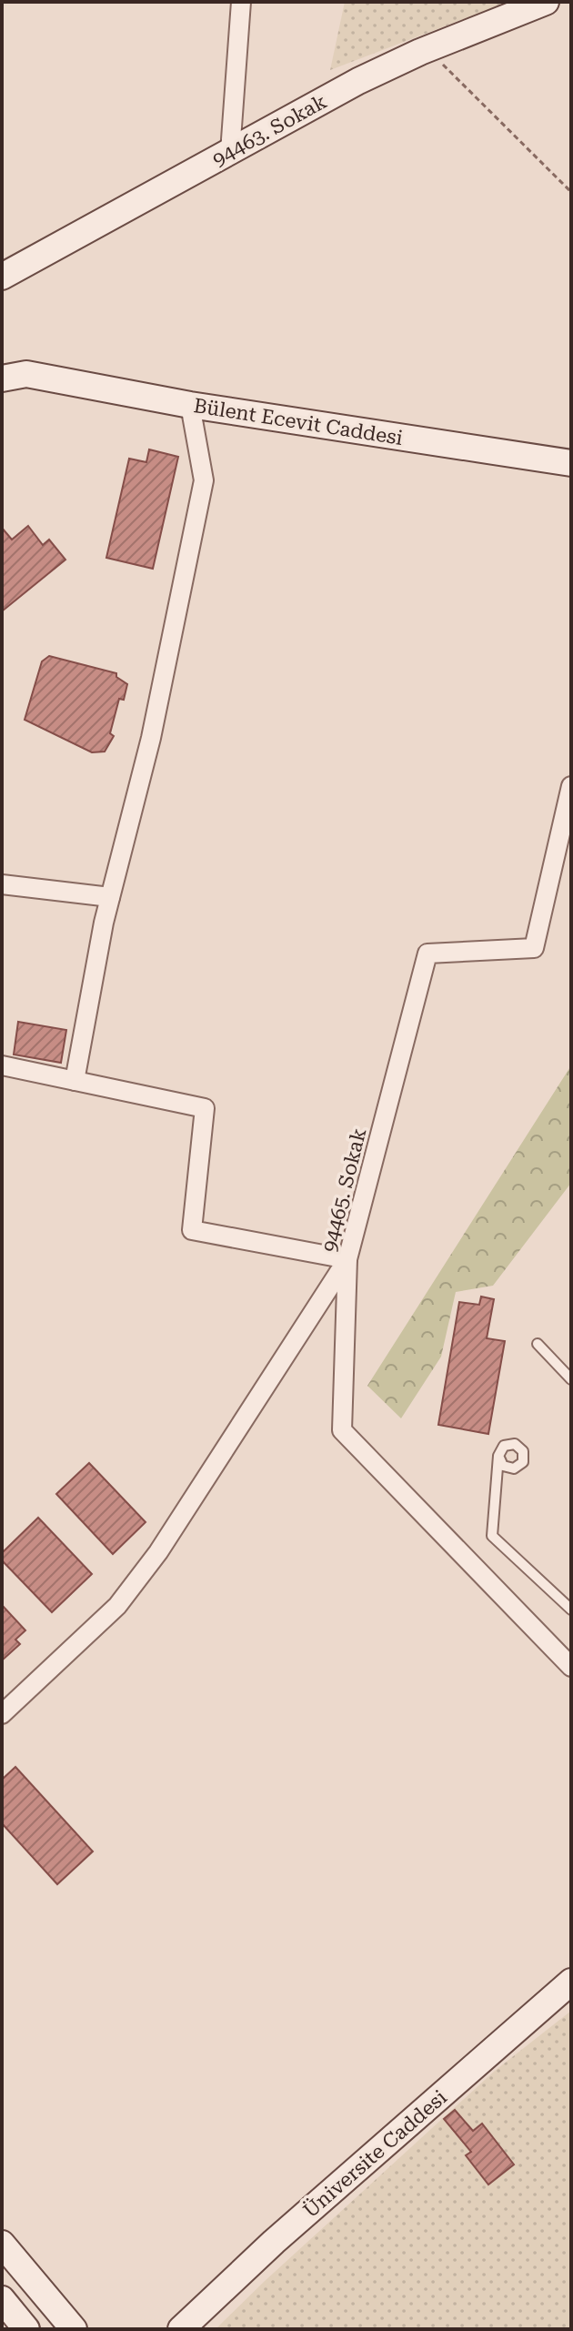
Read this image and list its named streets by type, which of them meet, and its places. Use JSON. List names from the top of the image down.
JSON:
{
  "streets": {
    "street": [
      "94463. Sokak",
      "Bülent Ecevit Caddesi",
      "94465. Sokak",
      "Üniversite Caddesi"
    ]
  }
}
